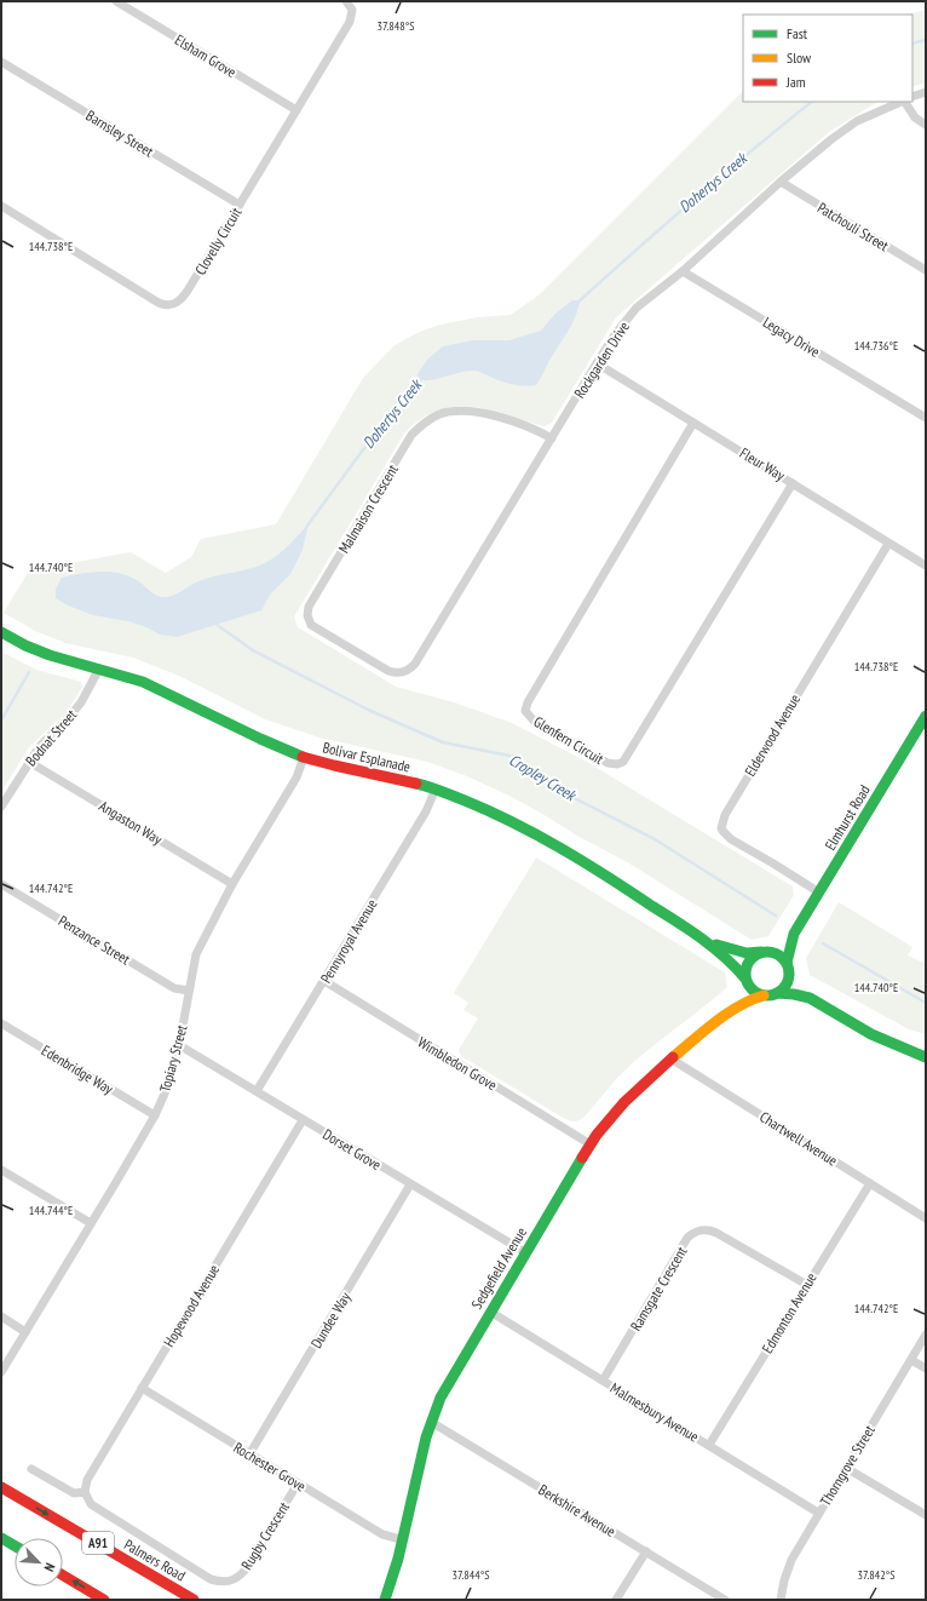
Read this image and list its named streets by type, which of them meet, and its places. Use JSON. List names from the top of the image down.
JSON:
{
  "streets": {
    "main road": [
      "Bolivar Esplanade",
      "Elmhurst Road",
      "Sedgefield Avenue",
      "A91",
      "Palmers Road"
    ],
    "street": [
      "Elsham Grove",
      "Barnsley Street",
      "Patchouli Street",
      "Clovelly Circuit",
      "Legacy Drive",
      "Rockgarden Drive",
      "Fleur Way",
      "Malmaison Crescent",
      "Elderwood Avenue",
      "Bodnat Street",
      "Glenfern Circuit",
      "Angaston Way",
      "Penzance Street",
      "Pennyroyal Avenue",
      "Topiary Street",
      "Wimbledon Grove",
      "Edenbridge Way",
      "Chartwell Avenue",
      "Dorset Grove",
      "Ramsgate Crescent",
      "Hopewood Avenue",
      "Edmonton Avenue",
      "Dundee Way",
      "Malmesbury Avenue",
      "Thorngrove Street",
      "Rochester Grove",
      "Berkshire Avenue",
      "Rugby Crescent"
    ]
  },
  "crossings": [
    ["Elsham Grove", "Clovelly Circuit"],
    ["Barnsley Street", "Clovelly Circuit"],
    ["Patchouli Street", "Rockgarden Drive"],
    ["Legacy Drive", "Rockgarden Drive"],
    ["Rockgarden Drive", "Fleur Way"],
    ["Rockgarden Drive", "Malmaison Crescent"],
    ["Fleur Way", "Elderwood Avenue"],
    ["Fleur Way", "Glenfern Circuit"],
    ["Elderwood Avenue", "Elmhurst Road"],
    ["Bodnat Street", "Bolivar Esplanade"],
    ["Bodnat Street", "Angaston Way"],
    ["Bolivar Esplanade", "Elmhurst Road"],
    ["Bolivar Esplanade", "Pennyroyal Avenue"],
    ["Bolivar Esplanade", "Topiary Street"],
    ["Bolivar Esplanade", "Sedgefield Avenue"],
    ["Elmhurst Road", "Sedgefield Avenue"],
    ["Angaston Way", "Topiary Street"],
    ["Penzance Street", "Topiary Street"],
    ["Pennyroyal Avenue", "Wimbledon Grove"],
    ["Pennyroyal Avenue", "Dorset Grove"],
    ["Topiary Street", "Edenbridge Way"],
    ["Topiary Street", "Dorset Grove"],
    ["Wimbledon Grove", "Sedgefield Avenue"],
    ["Chartwell Avenue", "Sedgefield Avenue"],
    ["Chartwell Avenue", "Edmonton Avenue"],
    ["Dorset Grove", "Sedgefield Avenue"],
    ["Dorset Grove", "Hopewood Avenue"],
    ["Dorset Grove", "Dundee Way"],
    ["Sedgefield Avenue", "Malmesbury Avenue"],
    ["Sedgefield Avenue", "Rochester Grove"],
    ["Sedgefield Avenue", "Berkshire Avenue"],
    ["Ramsgate Crescent", "Edmonton Avenue"],
    ["Ramsgate Crescent", "Malmesbury Avenue"],
    ["Hopewood Avenue", "Rochester Grove"],
    ["Hopewood Avenue", "Rugby Crescent"],
    ["Edmonton Avenue", "Malmesbury Avenue"],
    ["Dundee Way", "Rochester Grove"],
    ["Malmesbury Avenue", "Thorngrove Street"],
    ["Rochester Grove", "Rugby Crescent"]
  ],
  "one_way": ["Palmers Road"],
  "water": ["Dohertys Creek", "Cropley Creek"],
  "legend": ["Fast", "Slow", "Jam"],
  "north": "bottom right",
  "coordinates": [
    "37.848°S",
    "144.738°E",
    "144.736°E",
    "144.740°E",
    "144.742°E",
    "144.744°E",
    "37.844°S",
    "37.842°S"
  ]
}
